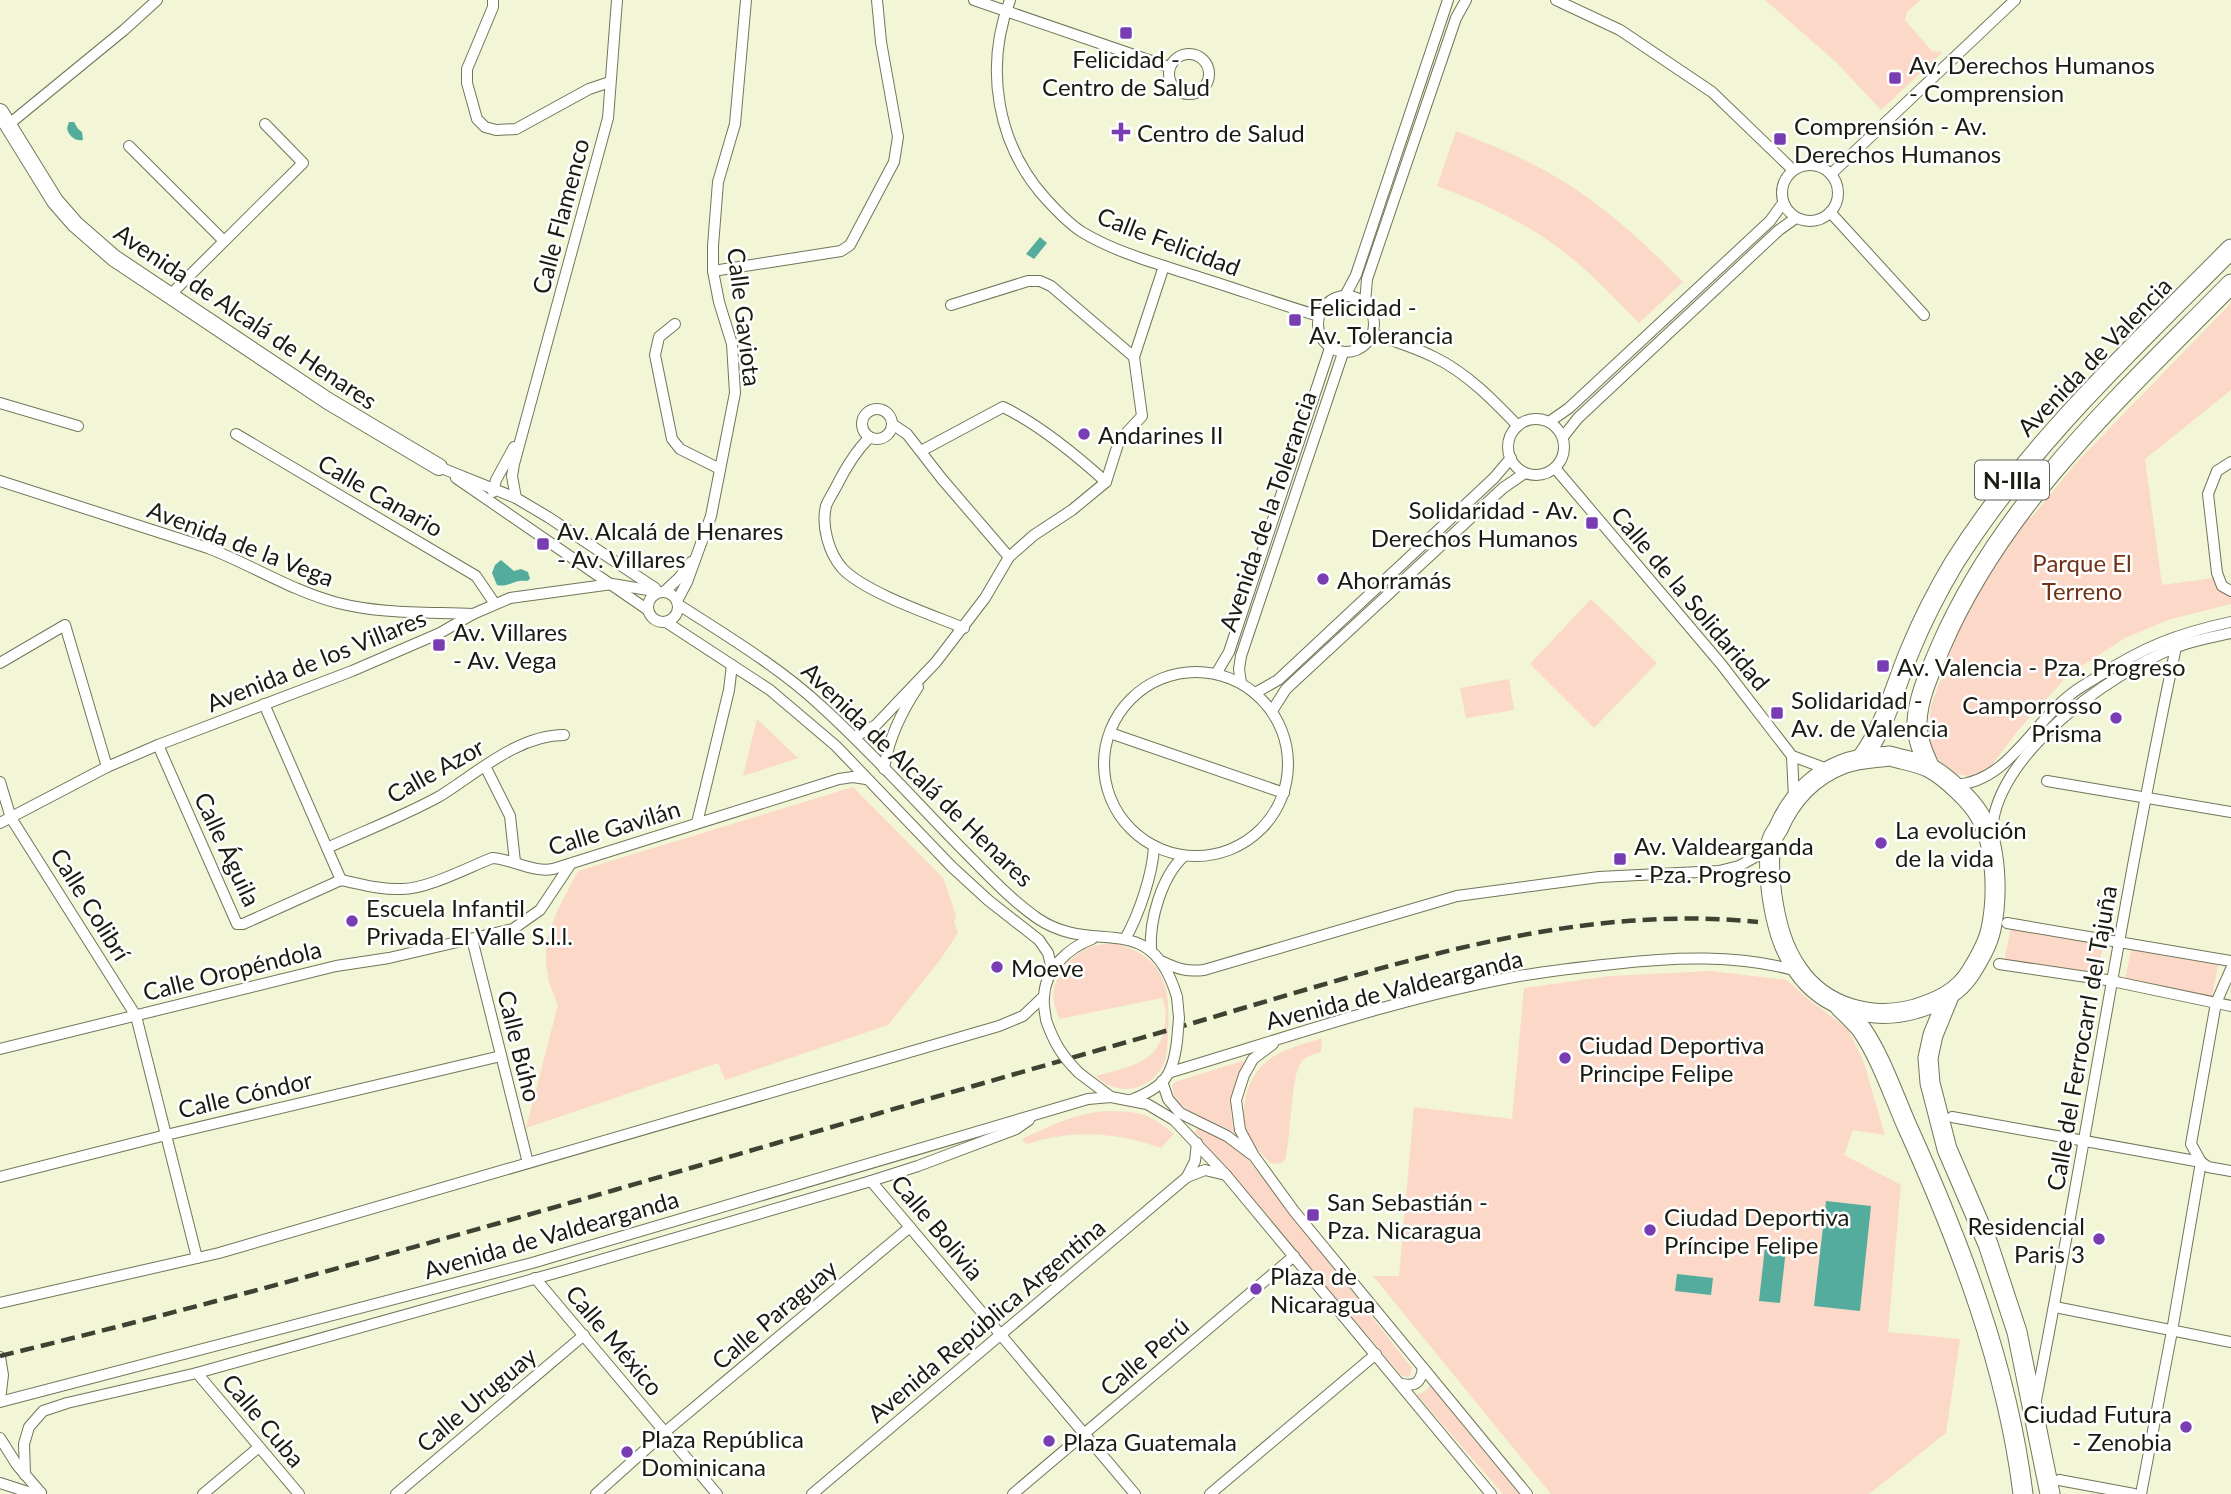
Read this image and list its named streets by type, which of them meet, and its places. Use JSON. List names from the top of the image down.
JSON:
{
  "streets": {
    "highway": ["Avenida de Valencia", "N-IIIa"],
    "street": [
      "Calle Flamenco",
      "Calle Felicidad",
      "Avenida de Alcalá de Henares",
      "Calle Gaviota",
      "Calle Canario",
      "Avenida de la Tolerancia",
      "Avenida de la Vega",
      "Calle de la Solidaridad",
      "Avenida de los Villares",
      "Calle Azor",
      "Calle Gavilán",
      "Calle Águila",
      "Calle Colibrí",
      "Calle Oropéndola",
      "Avenida de Valdearganda",
      "Calle del Ferrocarrl del Tajuña",
      "Calle Búho",
      "Calle Cóndor",
      "Calle Bolivia",
      "Calle Paraguay",
      "Avenida República Argentina",
      "Calle México",
      "Calle Perú",
      "Calle Uruguay",
      "Calle Cuba"
    ]
  },
  "crossings": [
    ["Calle Flamenco", "Avenida de Alcalá de Henares"],
    ["Calle Felicidad", "Avenida de la Tolerancia"],
    ["Avenida de Alcalá de Henares", "Calle Gaviota"],
    ["Avenida de Alcalá de Henares", "Avenida de los Villares"],
    ["Avenida de Alcalá de Henares", "Calle Gavilán"],
    ["Avenida de Alcalá de Henares", "Avenida de Valdearganda"],
    ["Calle Gaviota", "Avenida de los Villares"],
    ["Avenida de Valencia", "Avenida de Valdearganda"],
    ["Calle Canario", "Avenida de los Villares"],
    ["Avenida de la Vega", "Avenida de los Villares"],
    ["Avenida de los Villares", "Calle Águila"],
    ["Avenida de los Villares", "Calle Colibrí"],
    ["Calle Gavilán", "Calle Águila"],
    ["Calle Gavilán", "Calle Oropéndola"],
    ["Calle Colibrí", "Calle Oropéndola"],
    ["Calle Colibrí", "Calle Cóndor"],
    ["Calle Oropéndola", "Calle Búho"],
    ["Calle Búho", "Calle Cóndor"],
    ["Calle Bolivia", "Calle Paraguay"],
    ["Calle Bolivia", "Avenida República Argentina"],
    ["Calle Bolivia", "Calle Perú"],
    ["Calle Paraguay", "Calle México"],
    ["Calle México", "Calle Uruguay"]
  ],
  "parks": ["Parque El Terreno"],
  "places": {
    "transit": [
      "Felicidad - Centro de Salud",
      "Av. Derechos Humanos - Comprension",
      "Comprensión - Av. Derechos Humanos",
      "Felicidad - Av. Tolerancia",
      "Solidaridad - Av. Derechos Humanos",
      "Av. Alcalá de Henares - Av. Villares",
      "Av. Villares - Av. Vega",
      "Av. Valencia - Pza. Progreso",
      "Solidaridad - Av. de Valencia",
      "Av. Valdearganda - Pza. Progreso",
      "San Sebastián - Pza. Nicaragua"
    ],
    "health": ["Centro de Salud"],
    "other": [
      "Andarines II",
      "Ahorramás",
      "Camporrosso Prisma",
      "La evolución de la vida",
      "Escuela Infantil Privada El Valle S.l.l.",
      "Moeve",
      "Ciudad Deportiva Principe Felipe",
      "Ciudad Deportiva Príncipe Felipe",
      "Residencial Paris 3",
      "Plaza de Nicaragua",
      "Ciudad Futura - Zenobia",
      "Plaza Guatemala",
      "Plaza República Dominicana"
    ]
  }
}
